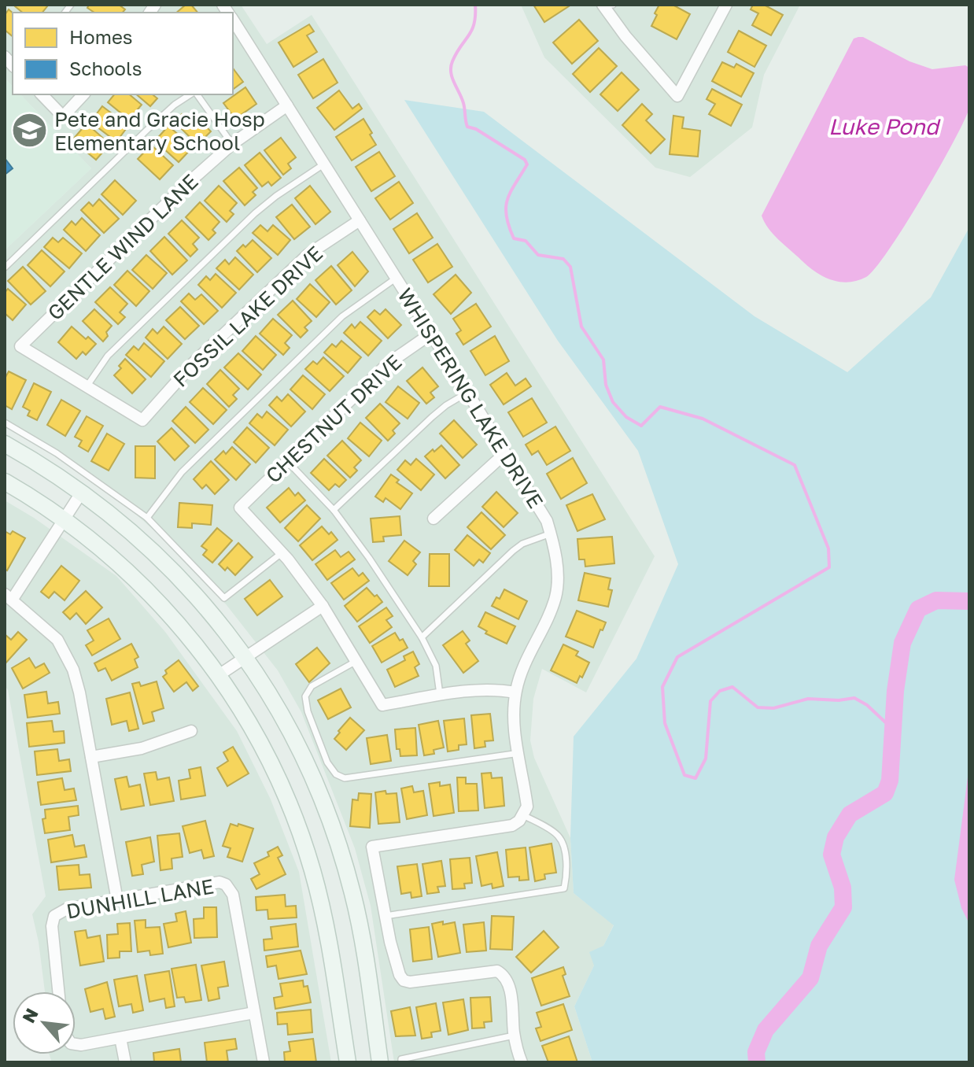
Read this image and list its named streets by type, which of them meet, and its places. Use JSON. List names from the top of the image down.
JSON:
{
  "streets": {
    "street": [
      "GENTLE WIND LANE",
      "FOSSIL LAKE DRIVE",
      "WHISPERING LAKE DRIVE",
      "CHESTNUT DRIVE",
      "DUNHILL LANE"
    ]
  },
  "crossings": [
    ["GENTLE WIND LANE", "FOSSIL LAKE DRIVE"],
    ["GENTLE WIND LANE", "WHISPERING LAKE DRIVE"],
    ["FOSSIL LAKE DRIVE", "WHISPERING LAKE DRIVE"],
    ["WHISPERING LAKE DRIVE", "CHESTNUT DRIVE"]
  ],
  "water": ["Luke Pond"],
  "places": {
    "school or university": ["Pete and Gracie Hosp Elementary School"]
  },
  "legend": ["Homes", "Schools"],
  "north": "top left"
}
